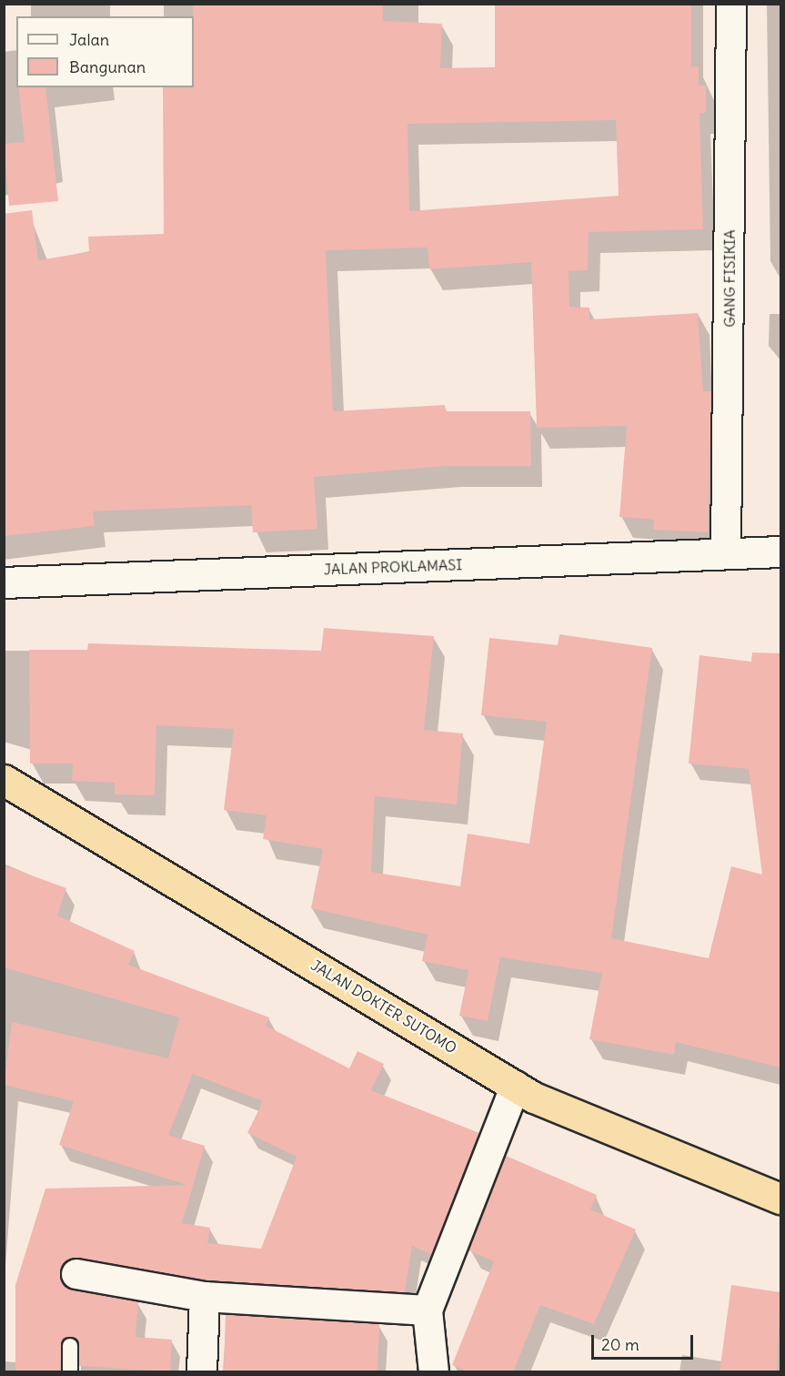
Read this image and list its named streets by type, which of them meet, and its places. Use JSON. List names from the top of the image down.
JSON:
{
  "streets": {
    "highway": ["JALAN DOKTER SUTOMO"],
    "main road": ["JALAN PROKLAMASI"],
    "street": ["GANG FISIKIA"]
  },
  "crossings": [
    ["GANG FISIKIA", "JALAN PROKLAMASI"]
  ],
  "legend": ["Jalan", "Bangunan"],
  "scale_bar": "20 m"
}
